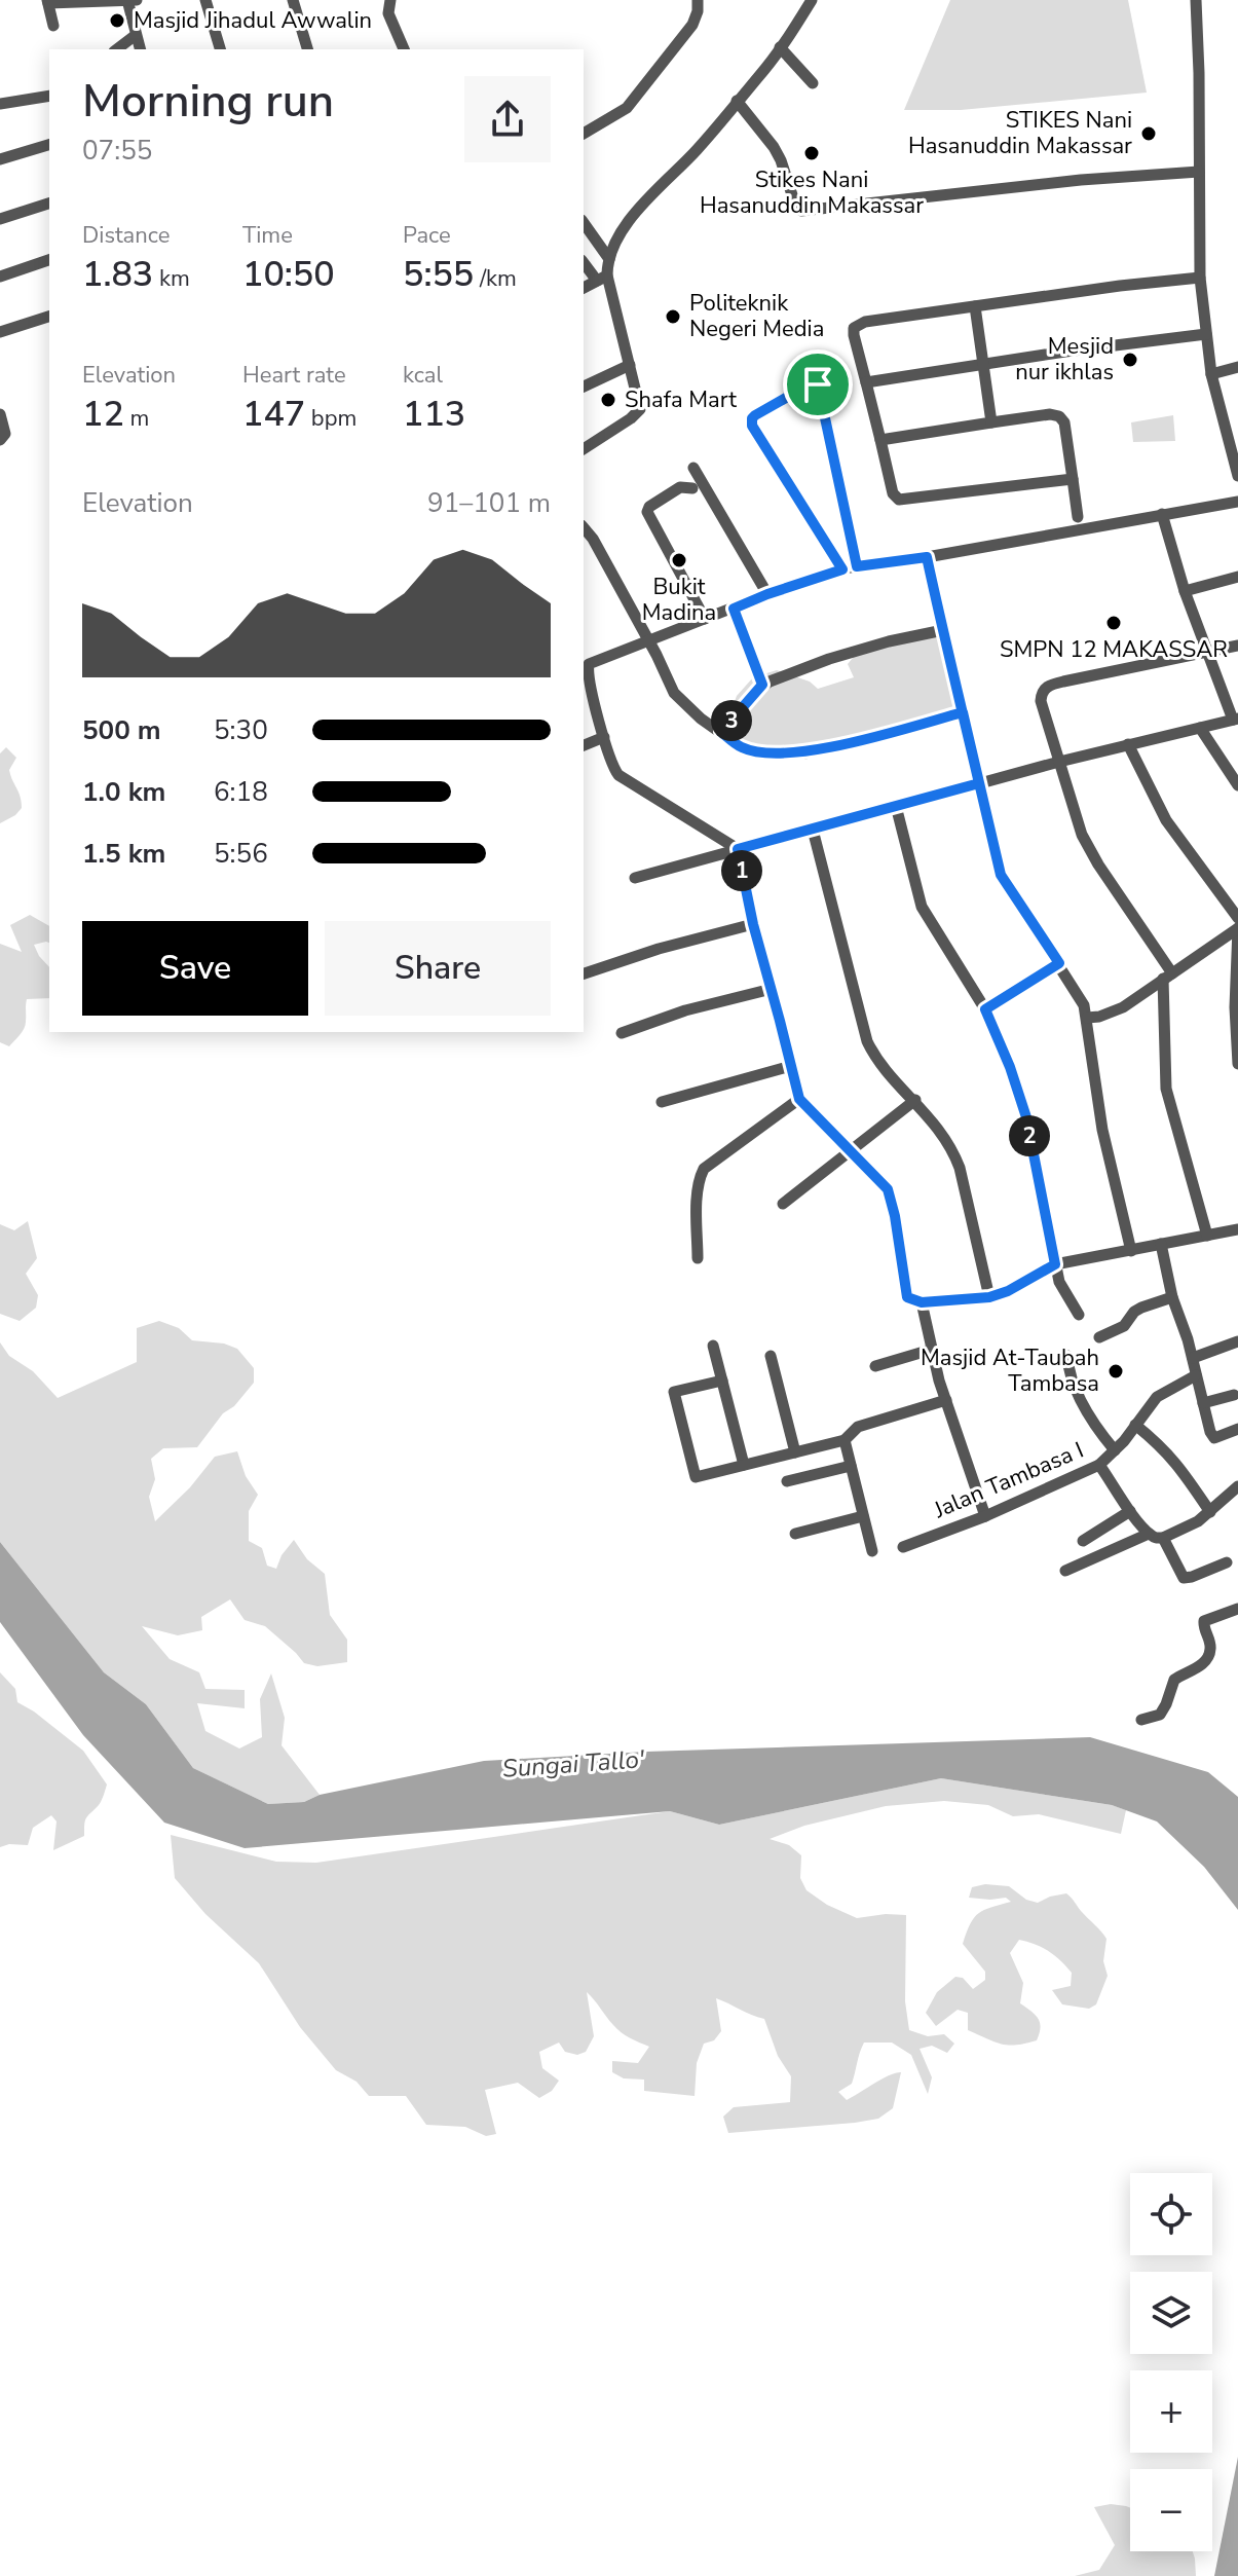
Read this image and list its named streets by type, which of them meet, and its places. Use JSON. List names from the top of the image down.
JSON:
{
  "streets": {
    "street": ["Jalan Tambasa I"]
  },
  "water": ["Sungai Tallo'"],
  "places": [
    "Masjid Jihadul Awwalin",
    "STIKES Nani Hasanuddin Makassar",
    "Stikes Nani Hasanuddin Makassar",
    "Politeknik Negeri Media",
    "Mesjid nur ikhlas",
    "Shafa Mart",
    "Bukit Madina",
    "SMPN 12 MAKASSAR",
    "Masjid At-Taubah Tambasa"
  ],
  "page": {
    "heading": ["Morning run", "07:55"],
    "stats": [
      ["Distance", "1.83 km"],
      ["Time", "10:50"],
      ["Pace", "5:55 /km"],
      ["Elevation", "12 m"],
      ["Heart rate", "147 bpm"],
      ["kcal", "113"]
    ],
    "chart": ["Elevation", "91–101 m"],
    "list": [
      {
        "name": "500 m",
        "note": "5:30"
      },
      {
        "name": "1.0 km",
        "note": "6:18"
      },
      {
        "name": "1.5 km",
        "note": "5:56"
      }
    ],
    "pins": ["3", "1", "2"],
    "buttons": ["Save", "Share"],
    "map_buttons": ["+", "−"]
  }
}
